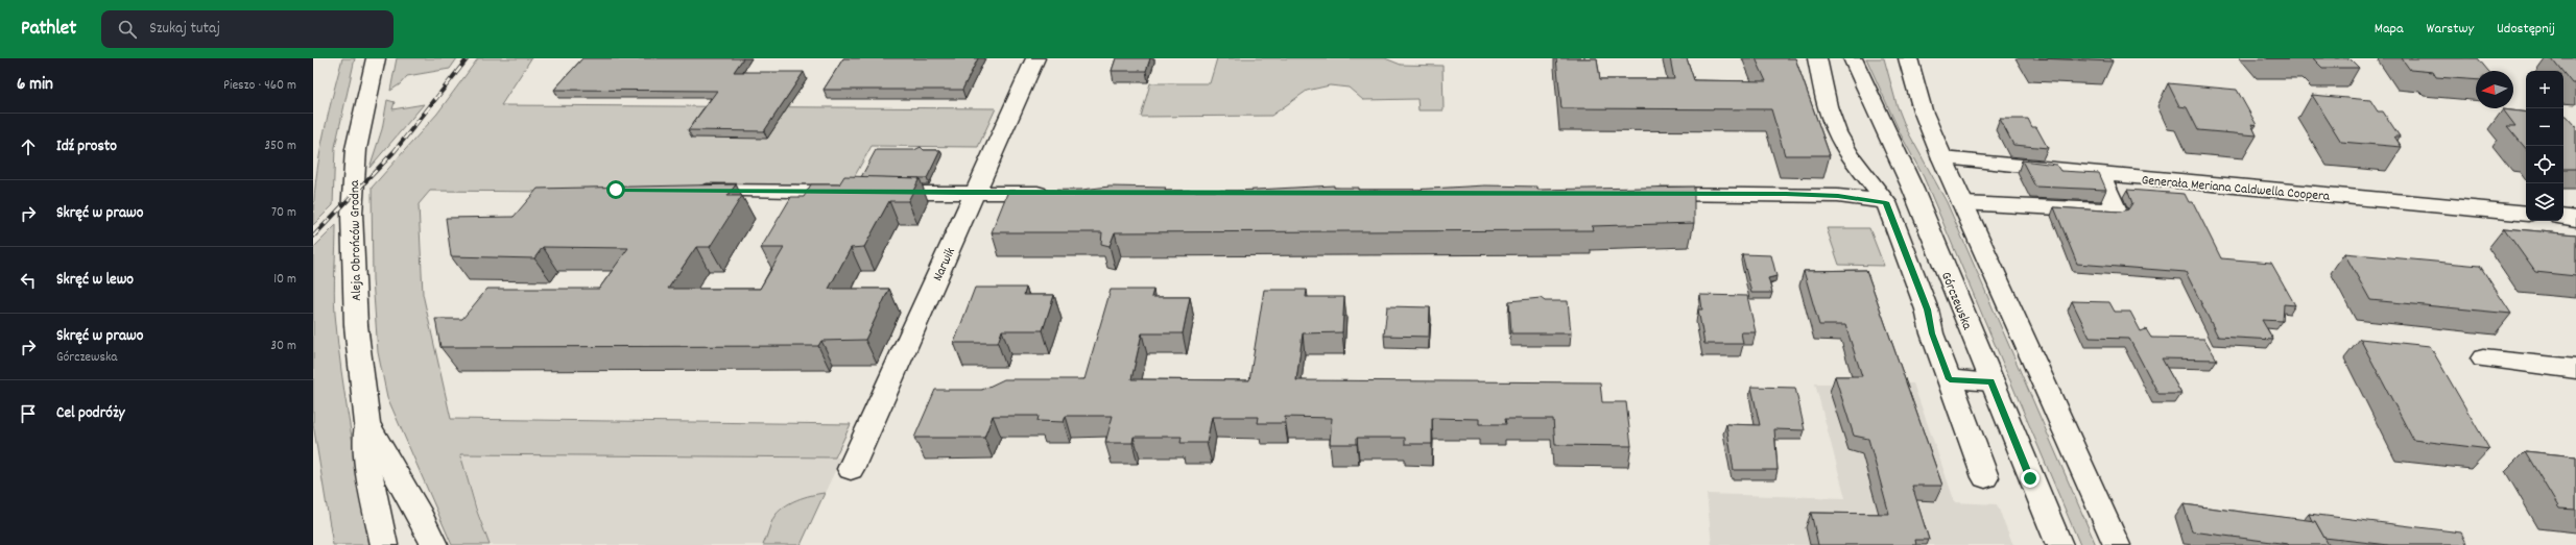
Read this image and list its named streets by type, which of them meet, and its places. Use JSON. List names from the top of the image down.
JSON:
{
  "streets": {
    "main road": [
      "Generała Meriana Caldwella Coopera",
      "Aleja Obrońców Grodna",
      "Narwik",
      "Górczewska"
    ]
  },
  "north": "left",
  "page": {
    "header": "Pathlet",
    "search": "Szukaj tutaj",
    "nav": ["Mapa", "Warstwy", "Udostępnij"],
    "heading": ["6 min", "Pieszo · 460 m"],
    "map_buttons": ["+", "−"],
    "list": [
      ["Idź prosto", "350 m"],
      ["Skręć w prawo", "70 m"],
      ["Skręć w lewo", "10 m"],
      ["Skręć w prawo", "Górczewska", "30 m"],
      "Cel podróży"
    ]
  }
}
